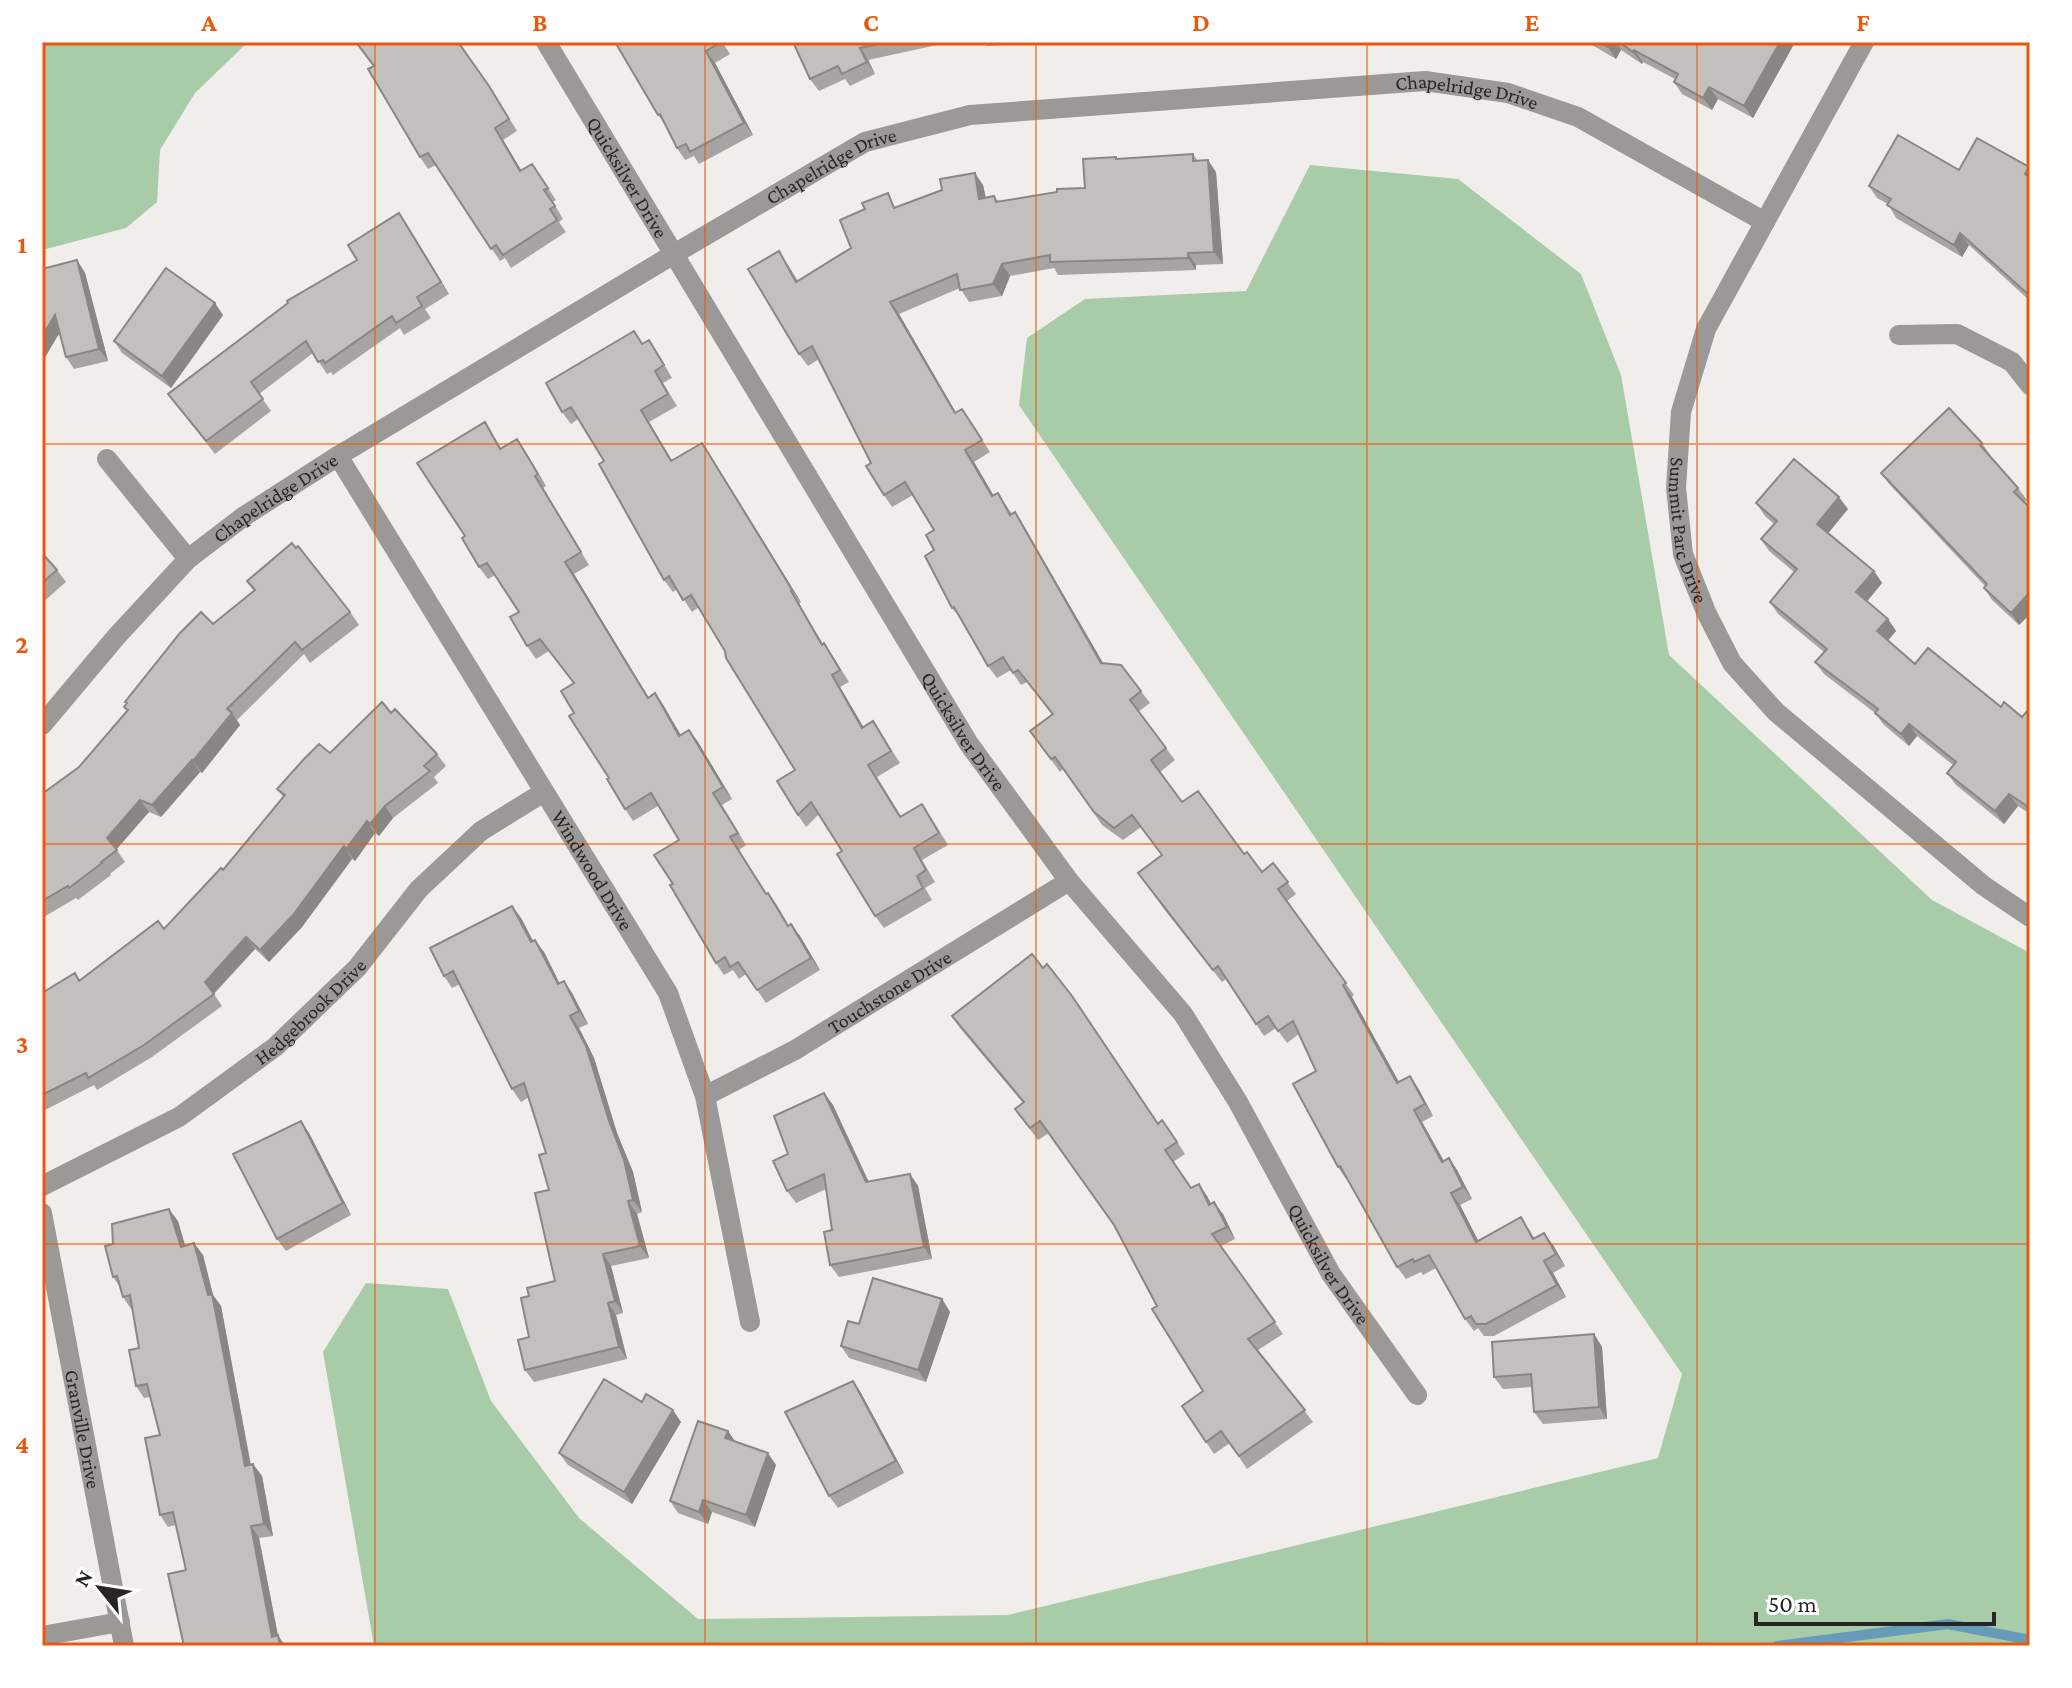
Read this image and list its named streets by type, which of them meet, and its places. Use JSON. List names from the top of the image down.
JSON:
{
  "streets": {
    "street": [
      "Chapelridge Drive",
      "Quicksilver Drive",
      "Summit Parc Drive",
      "Windwood Drive",
      "Touchstone Drive",
      "Hedgebrook Drive",
      "Granville Drive"
    ]
  },
  "crossings": [
    ["Chapelridge Drive", "Quicksilver Drive"],
    ["Chapelridge Drive", "Summit Parc Drive"],
    ["Chapelridge Drive", "Windwood Drive"],
    ["Quicksilver Drive", "Touchstone Drive"],
    ["Windwood Drive", "Touchstone Drive"],
    ["Windwood Drive", "Hedgebrook Drive"]
  ],
  "scale_bar": "50 m",
  "north": "top left",
  "grid": {
    "columns": [
      "A",
      "B",
      "C",
      "D",
      "E",
      "F"
    ],
    "rows": [
      "1",
      "2",
      "3",
      "4"
    ]
  }
}
